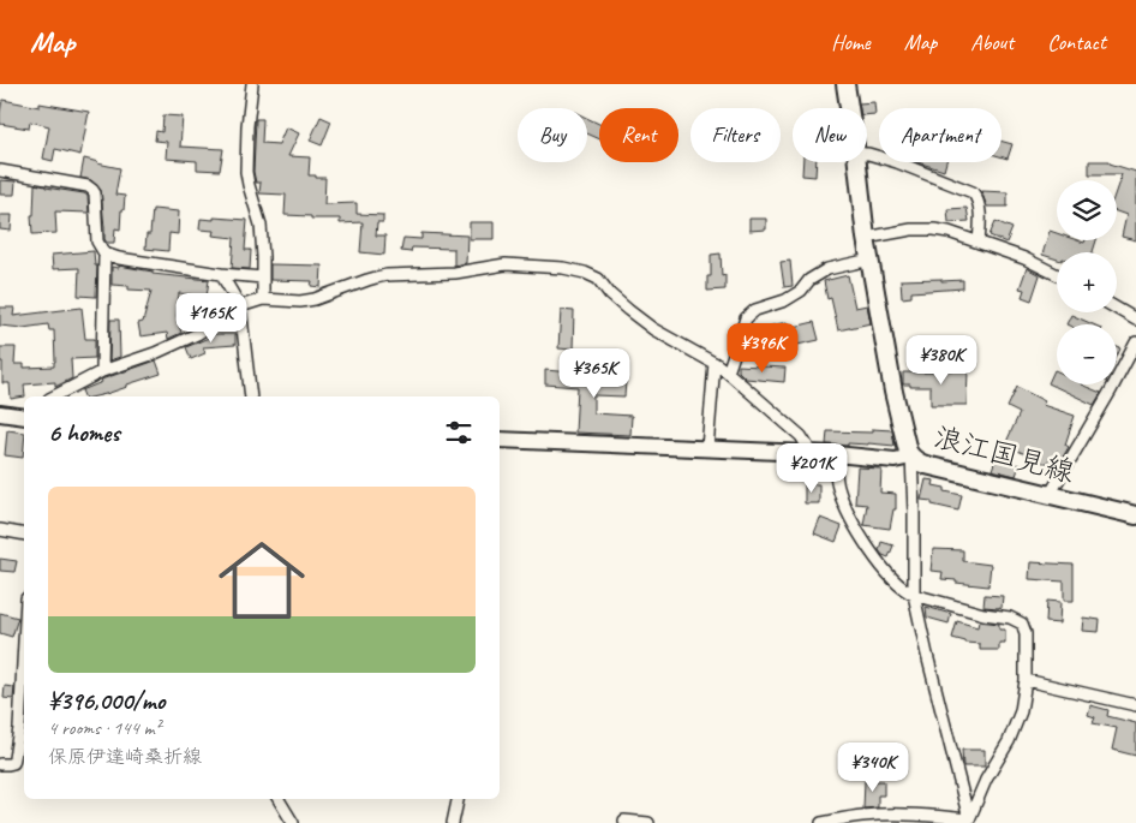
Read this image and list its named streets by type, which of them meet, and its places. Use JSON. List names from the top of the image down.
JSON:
{
  "streets": {
    "main road": ["浪江国見線"]
  },
  "page": {
    "header": "Map",
    "nav": [
      "Home",
      "Map",
      "About",
      "Contact"
    ],
    "chip": [
      "Buy",
      "Rent",
      "Filters",
      "New",
      "Apartment"
    ],
    "map_buttons": ["+", "−"],
    "price": [
      "¥165K",
      "¥396K",
      "¥380K",
      "¥365K",
      "¥201K",
      "¥340K"
    ],
    "heading": "6 homes",
    "list": [
      {
        "name": "¥396,000/mo",
        "note": "4 rooms · 144 m² · 保原伊達崎桑折線"
      }
    ]
  }
}
